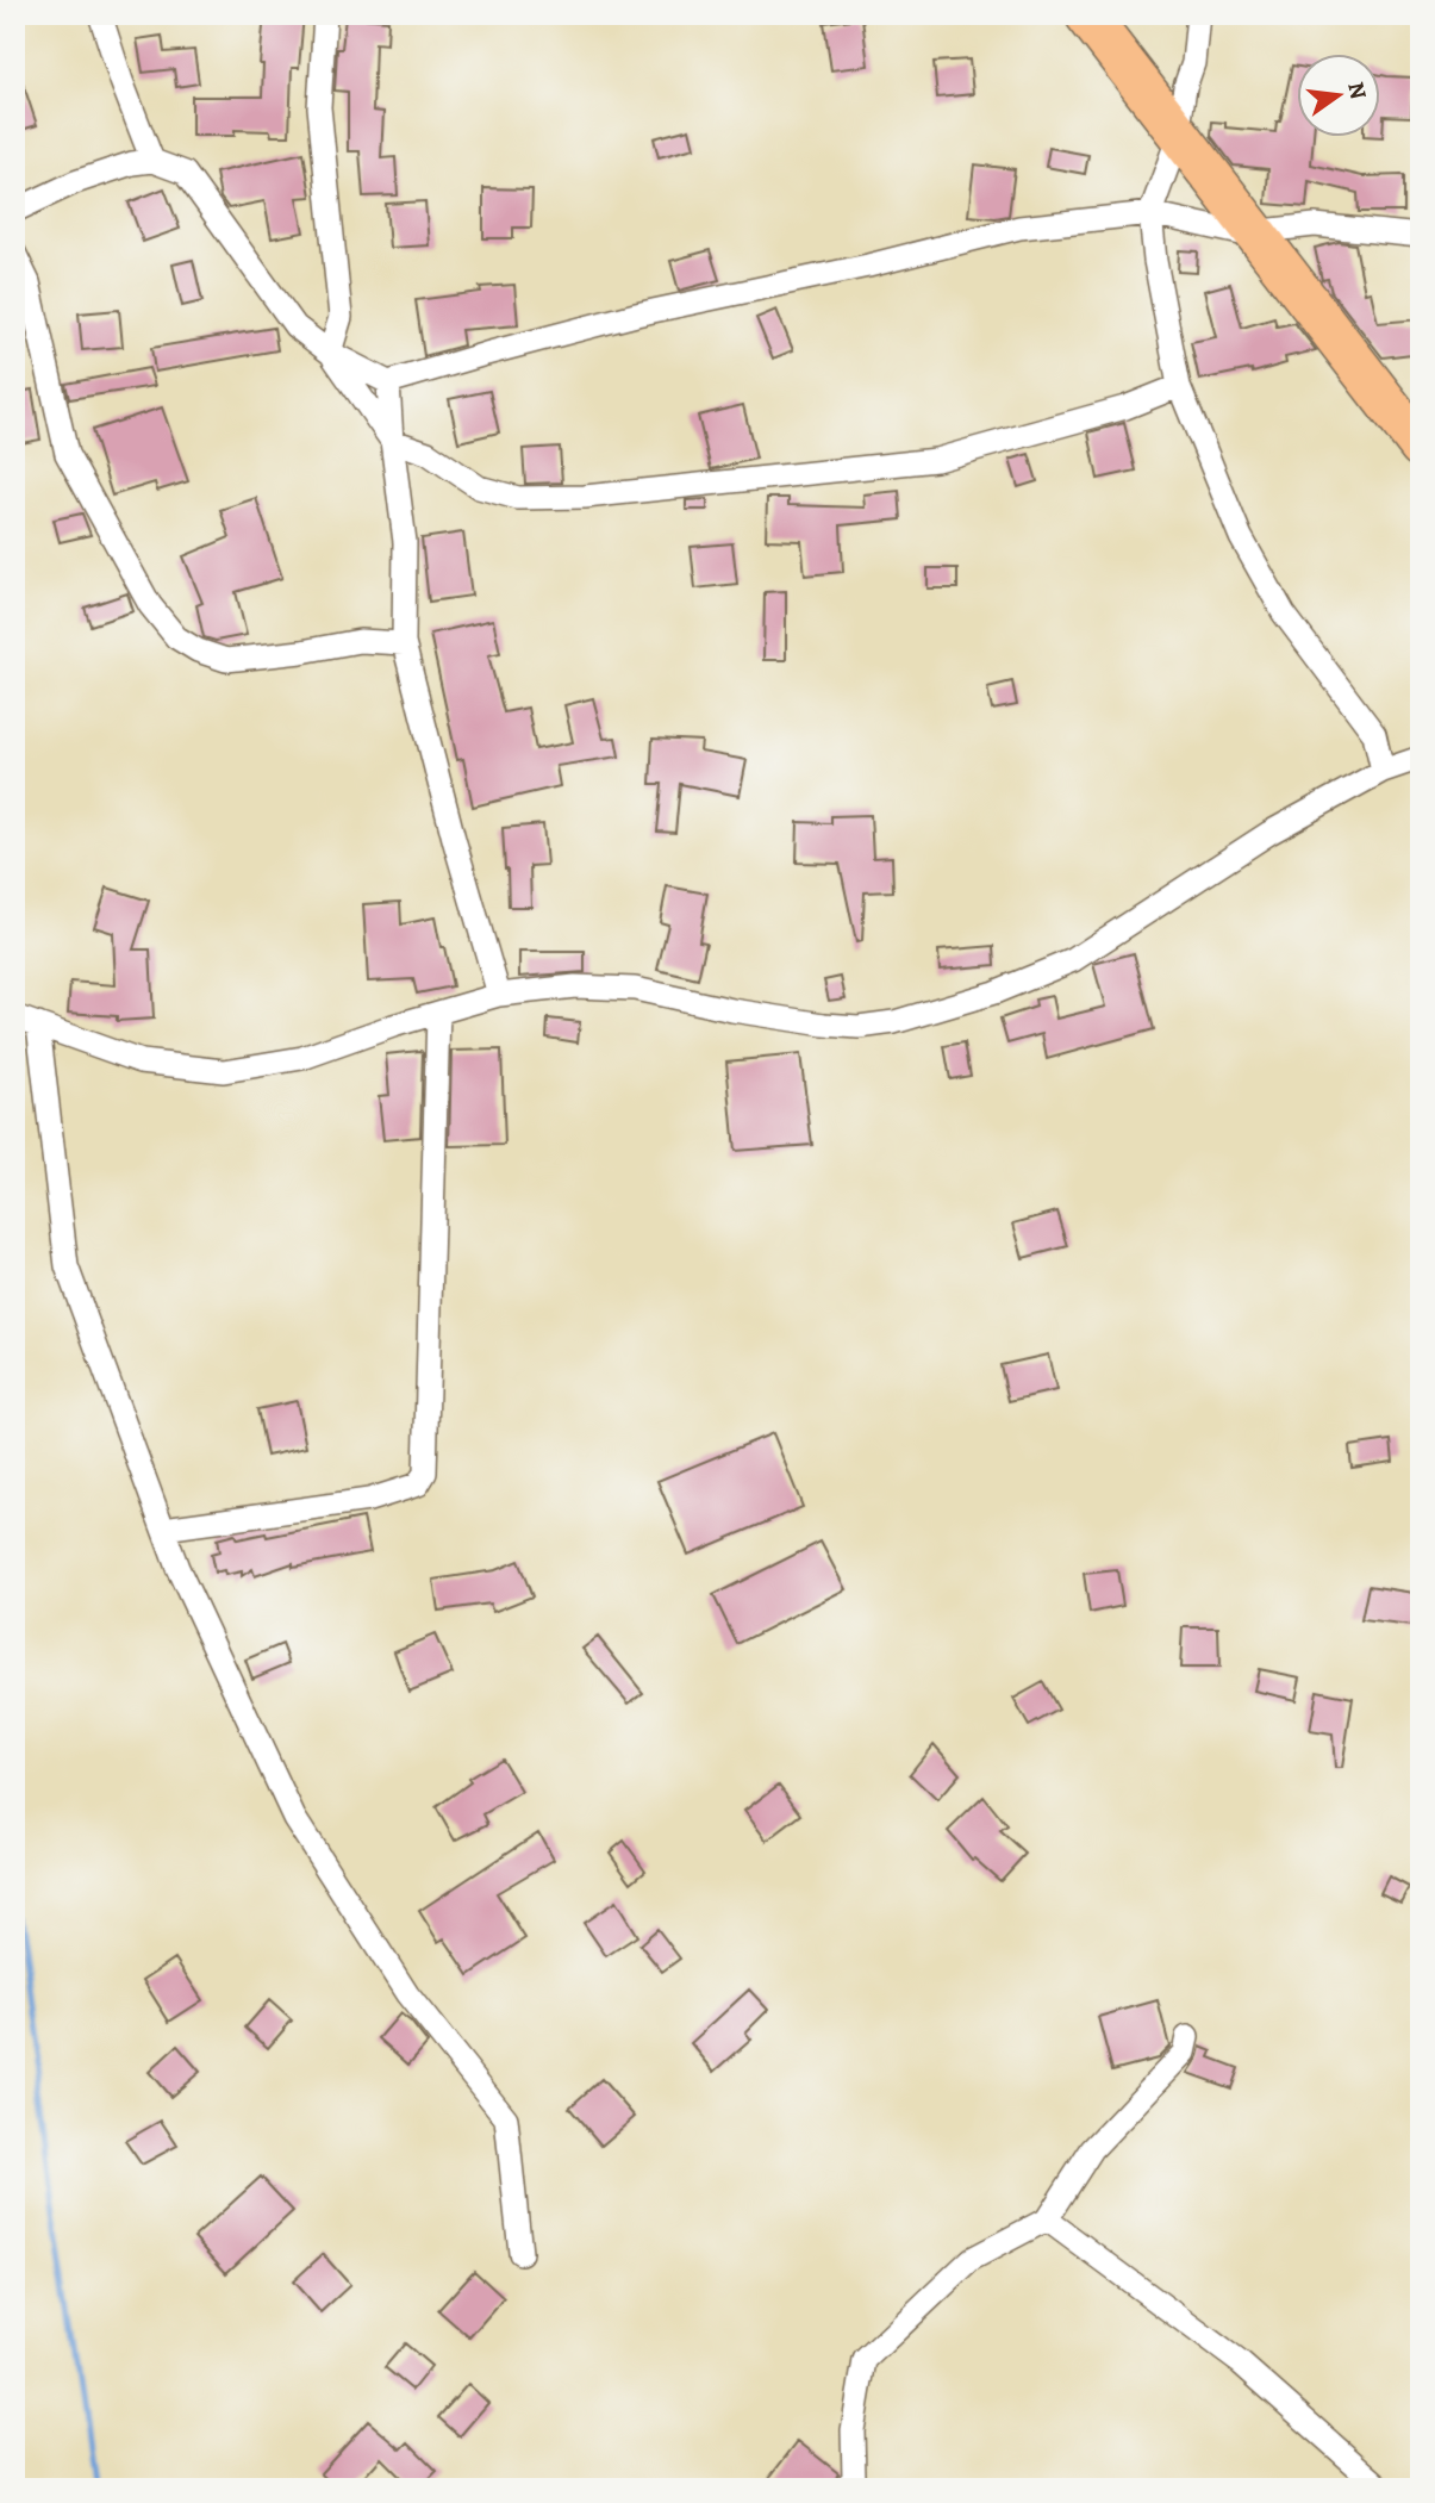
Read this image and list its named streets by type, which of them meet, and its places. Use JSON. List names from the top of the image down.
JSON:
{
  "north": "right"
}
